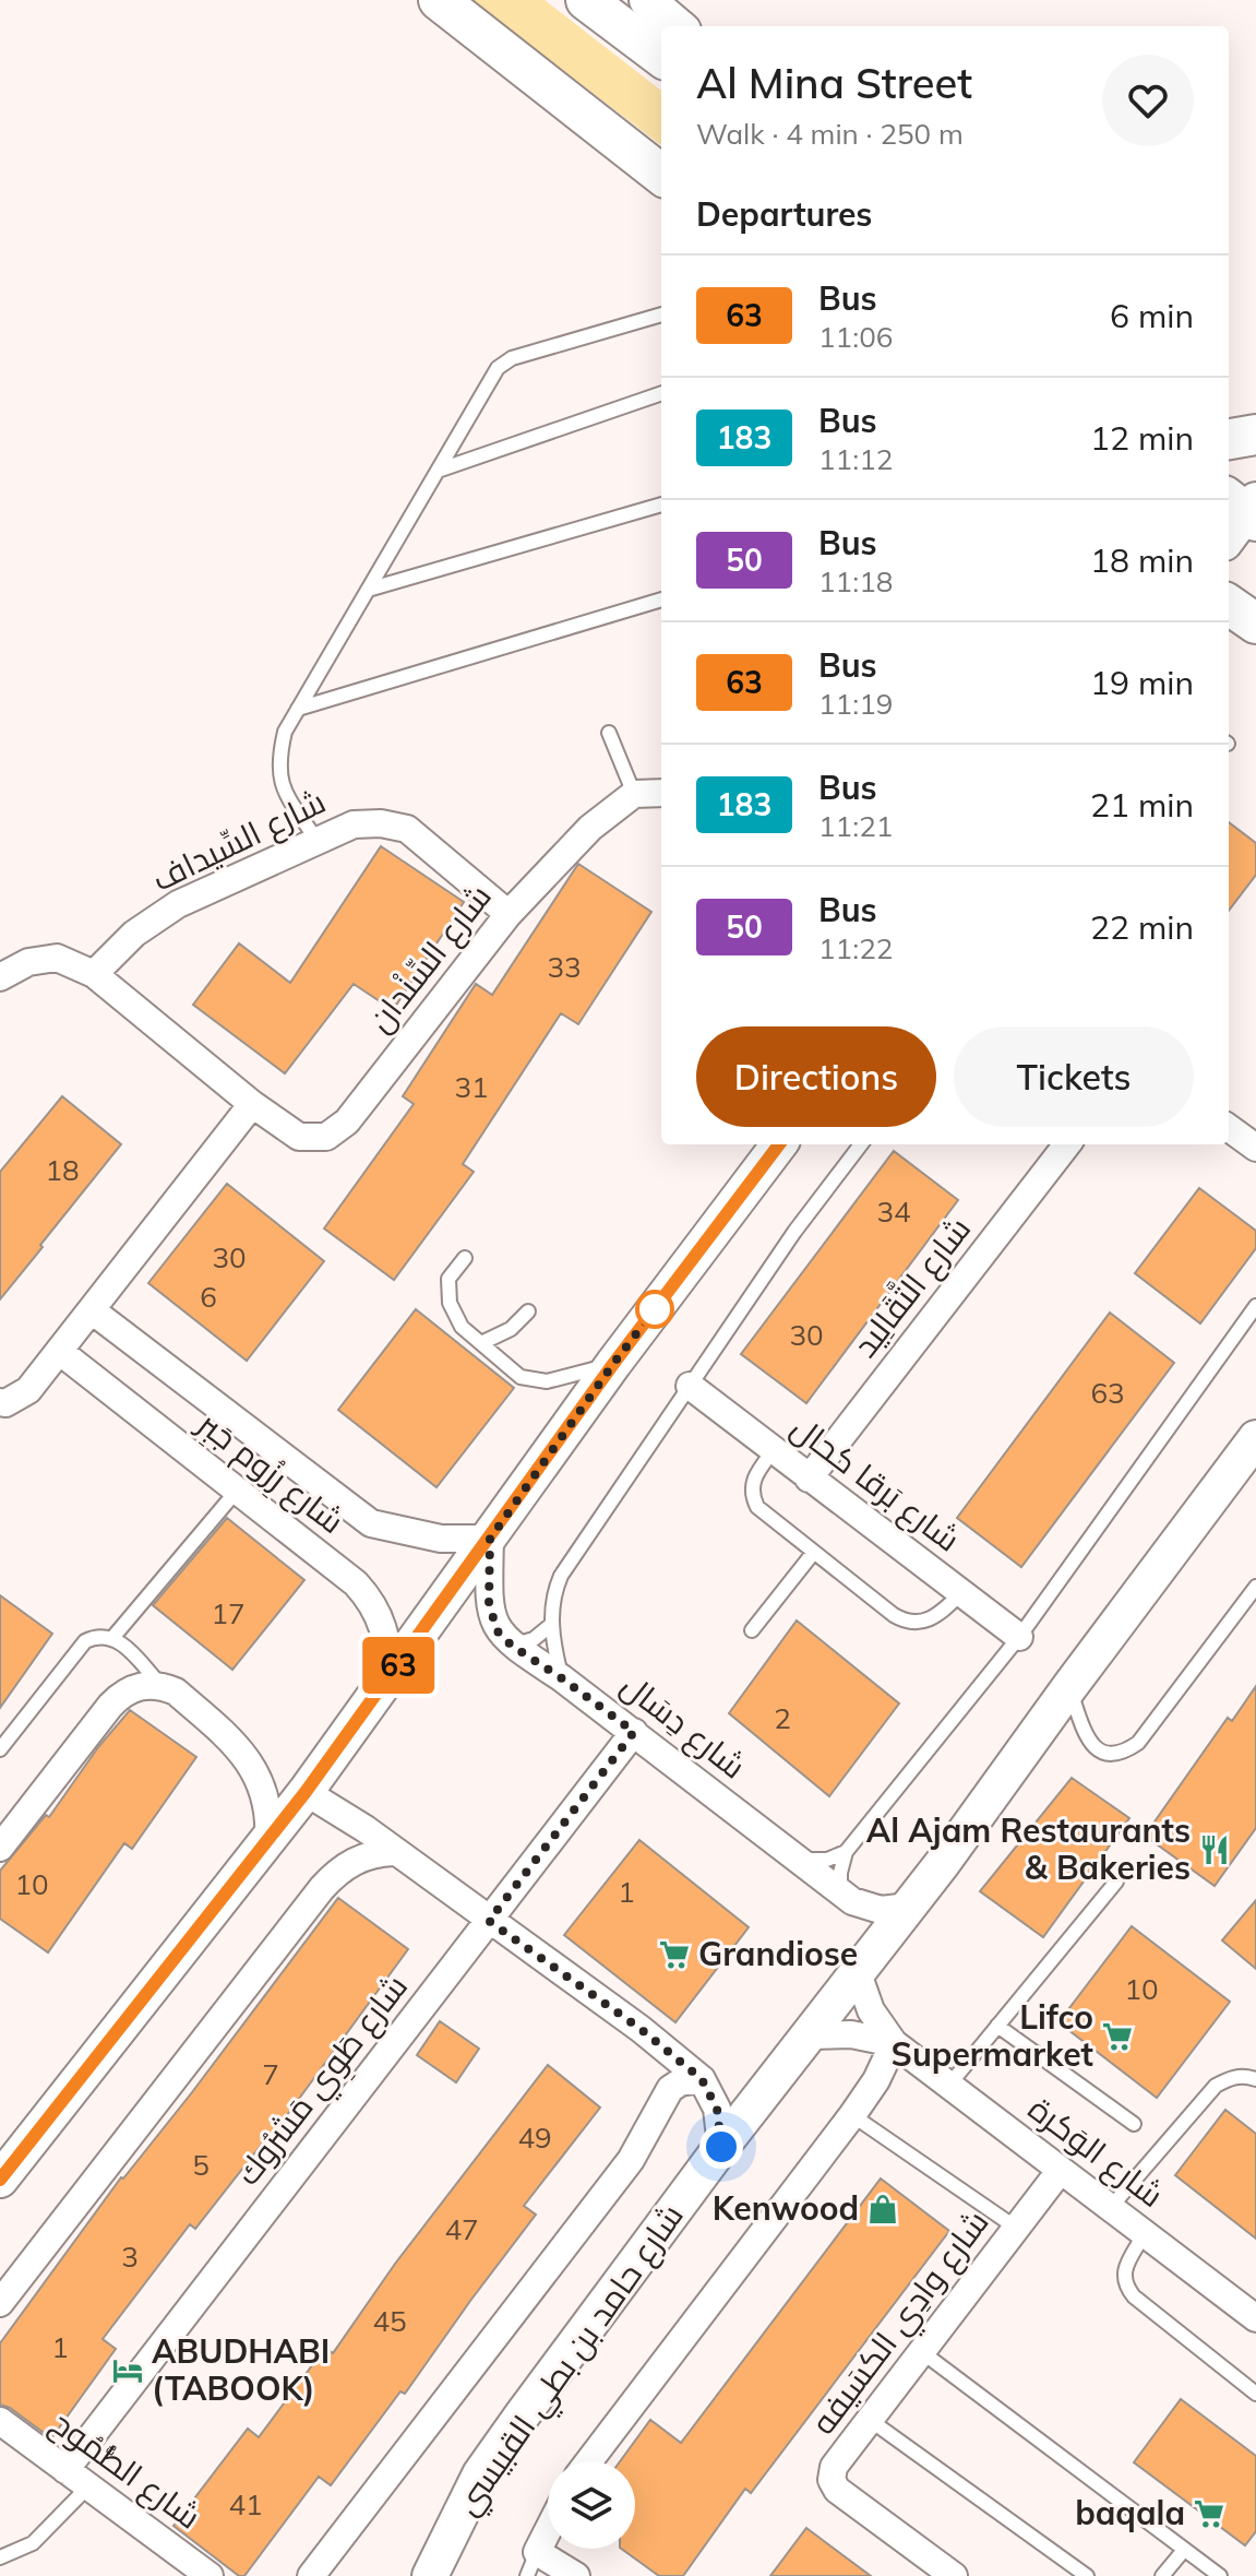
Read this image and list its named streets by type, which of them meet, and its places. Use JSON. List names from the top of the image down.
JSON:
{
  "streets": {
    "main road": ["شارع حامد بن بطي القبيسي"],
    "street": [
      "شارع السِّيداف",
      "شارع السِّنْدان",
      "شارع التَّقَالِيد",
      "شارع رِزُوم جَبِر",
      "شارع بَرقا كحال",
      "شارع دِسَال",
      "شارع طَوِي مَشرُوك",
      "شارع الوَكرة",
      "شارع وادِي الكسَيفه",
      "شارع الطُّمُوح"
    ]
  },
  "crossings": [
    ["شارع السِّيداف", "شارع السِّنْدان"],
    ["شارع التَّقَالِيد", "شارع بَرقا كحال"],
    ["شارع رِزُوم جَبِر", "شارع دِسَال"],
    ["شارع دِسَال", "شارع طَوِي مَشرُوك"],
    ["شارع دِسَال", "شارع حامد بن بطي القبيسي"],
    ["شارع طَوِي مَشرُوك", "شارع الطُّمُوح"],
    ["شارع الوَكرة", "شارع وادِي الكسَيفه"],
    ["شارع الوَكرة", "شارع حامد بن بطي القبيسي"]
  ],
  "places": {
    "restaurant": ["Al Ajam Restaurants & Bakeries"],
    "supermarket": ["Grandiose", "Lifco Supermarket", "baqala"],
    "shop": ["Kenwood"],
    "hotel": ["ABUDHABI (TABOOK)"]
  },
  "lines": ["bus line 63"],
  "house_numbers": [
    "33",
    "31",
    "18",
    "34",
    "30",
    "6",
    "30",
    "63",
    "17",
    "2",
    "10",
    "1",
    "10",
    "7",
    "49",
    "5",
    "47",
    "3",
    "45",
    "1",
    "41"
  ],
  "page": {
    "on_map": "63",
    "heading": [
      ["Al Mina Street", "Walk · 4 min · 250 m"],
      "Departures"
    ],
    "list": [
      {
        "mark": "63",
        "name": "Bus",
        "note": "11:06",
        "value": "6 min"
      },
      {
        "mark": "183",
        "name": "Bus",
        "note": "11:12",
        "value": "12 min"
      },
      {
        "mark": "50",
        "name": "Bus",
        "note": "11:18",
        "value": "18 min"
      },
      {
        "mark": "63",
        "name": "Bus",
        "note": "11:19",
        "value": "19 min"
      },
      {
        "mark": "183",
        "name": "Bus",
        "note": "11:21",
        "value": "21 min"
      },
      {
        "mark": "50",
        "name": "Bus",
        "note": "11:22",
        "value": "22 min"
      }
    ],
    "buttons": ["Directions", "Tickets"]
  }
}
